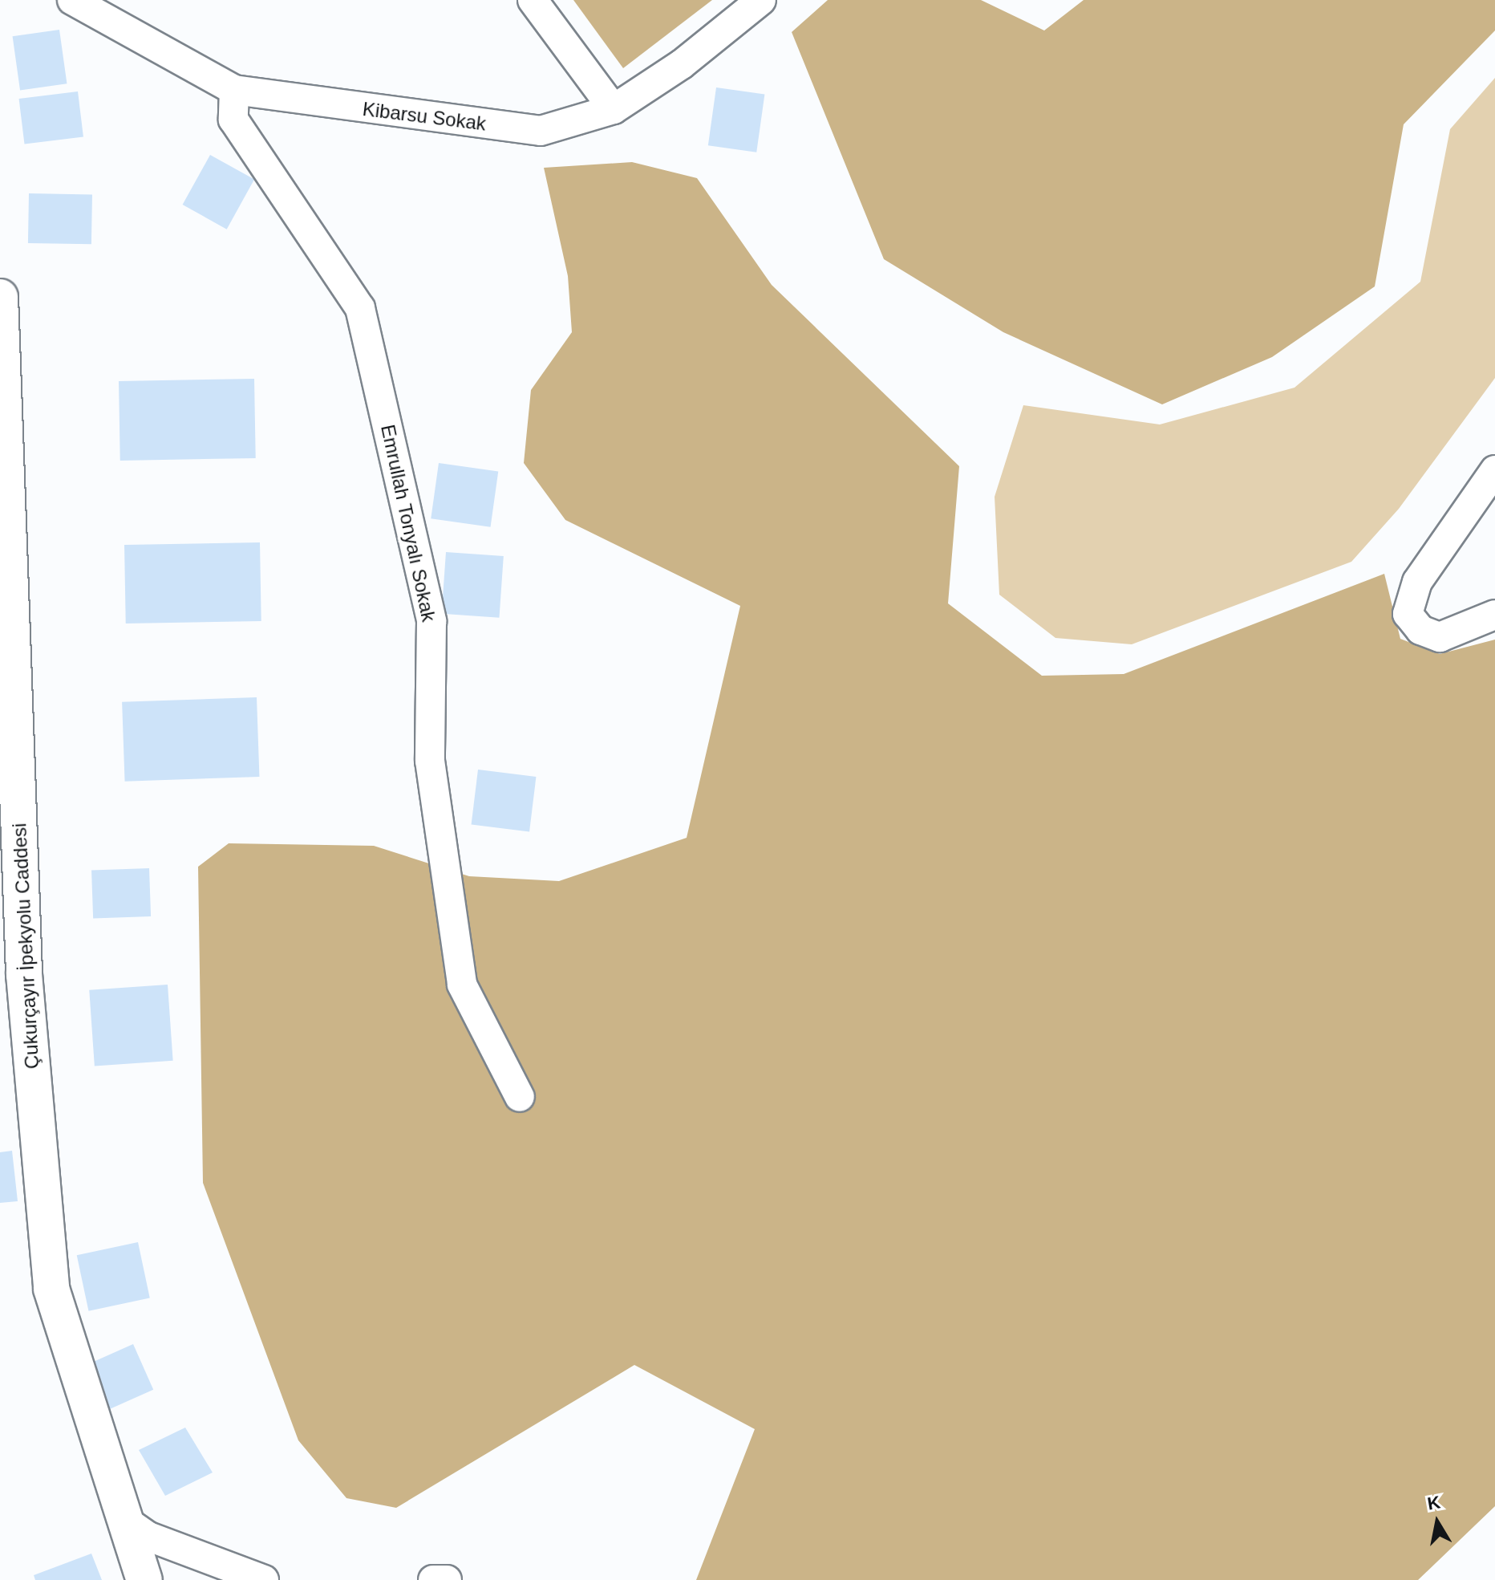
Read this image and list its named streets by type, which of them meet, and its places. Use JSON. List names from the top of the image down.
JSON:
{
  "streets": {
    "street": ["Kibarsu Sokak", "Emrullah Tonyalı Sokak", "Çukurçayır İpekyolu Caddesi"]
  },
  "crossings": [
    ["Kibarsu Sokak", "Emrullah Tonyalı Sokak"]
  ],
  "north": "top"
}
